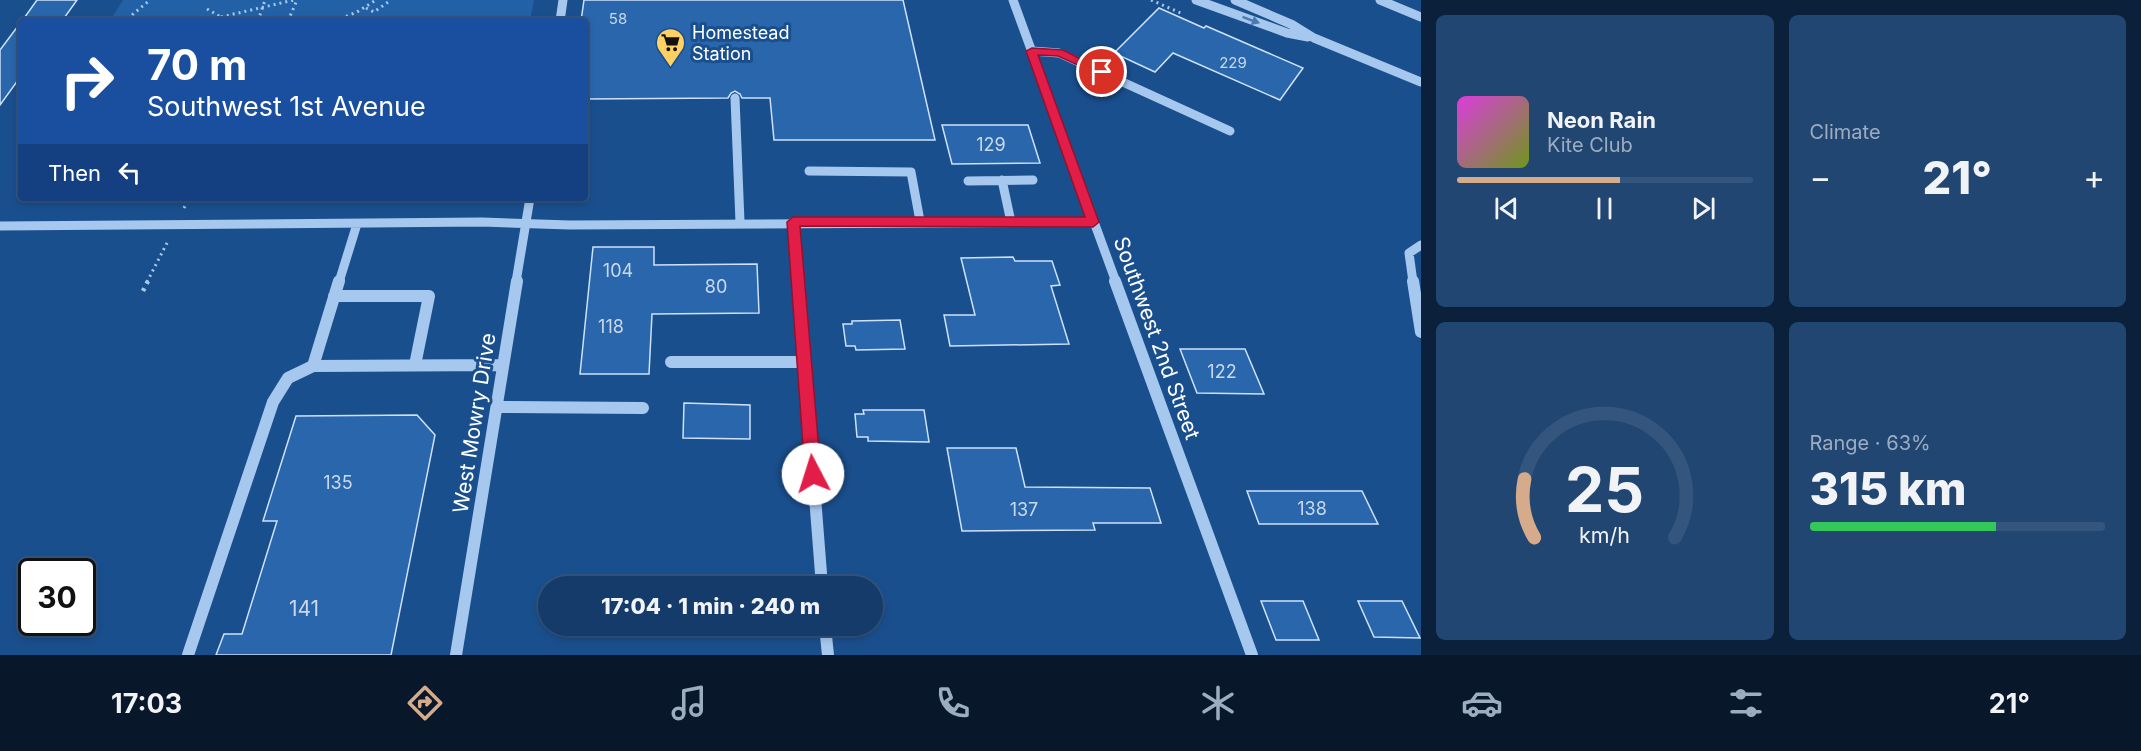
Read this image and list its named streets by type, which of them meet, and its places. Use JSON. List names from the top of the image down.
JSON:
{
  "streets": {
    "street": ["Southwest 2nd Street", "West Mowry Drive"]
  },
  "places": {
    "supermarket": ["Homestead Station"]
  },
  "house_numbers": [
    "58",
    "229",
    "129",
    "104",
    "80",
    "118",
    "122",
    "135",
    "138",
    "137",
    "141"
  ],
  "page": {
    "tile": [
      "Climate",
      ["Range · 63%", "315 km"]
    ],
    "turn": ["70 m", "Southwest 1st Avenue"],
    "song": ["Neon Rain", "Kite Club"],
    "then": "Then",
    "heat": ["−", "21°", "+"],
    "limit": "30",
    "trip": "17:04 · 1 min · 240 m",
    "tabs": ["17:03", "21°"],
    "gauge": ["25", "km/h"]
  }
}
